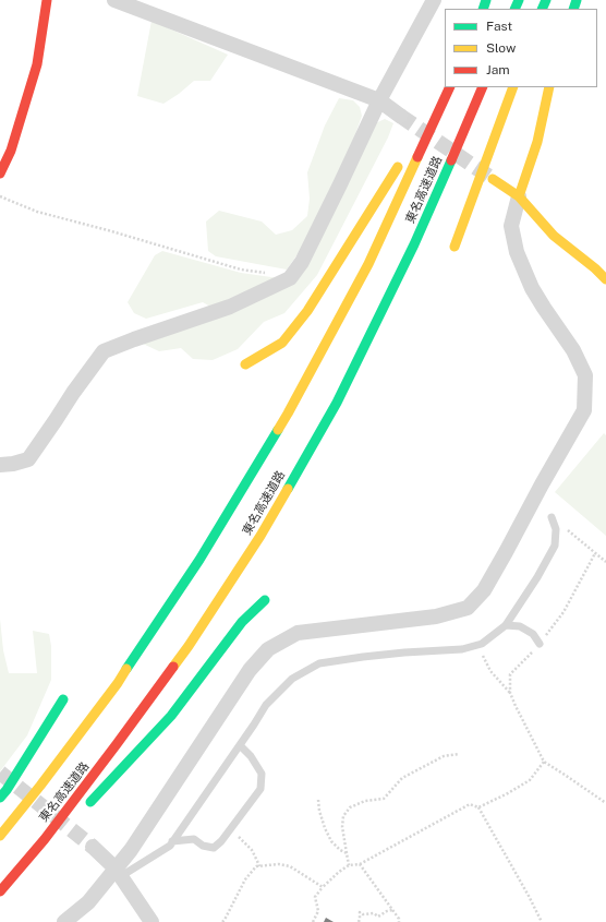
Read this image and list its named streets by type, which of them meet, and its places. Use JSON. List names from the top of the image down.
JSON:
{
  "streets": {
    "main road": ["東名高速道路"]
  },
  "legend": ["Fast", "Slow", "Jam"]
}
